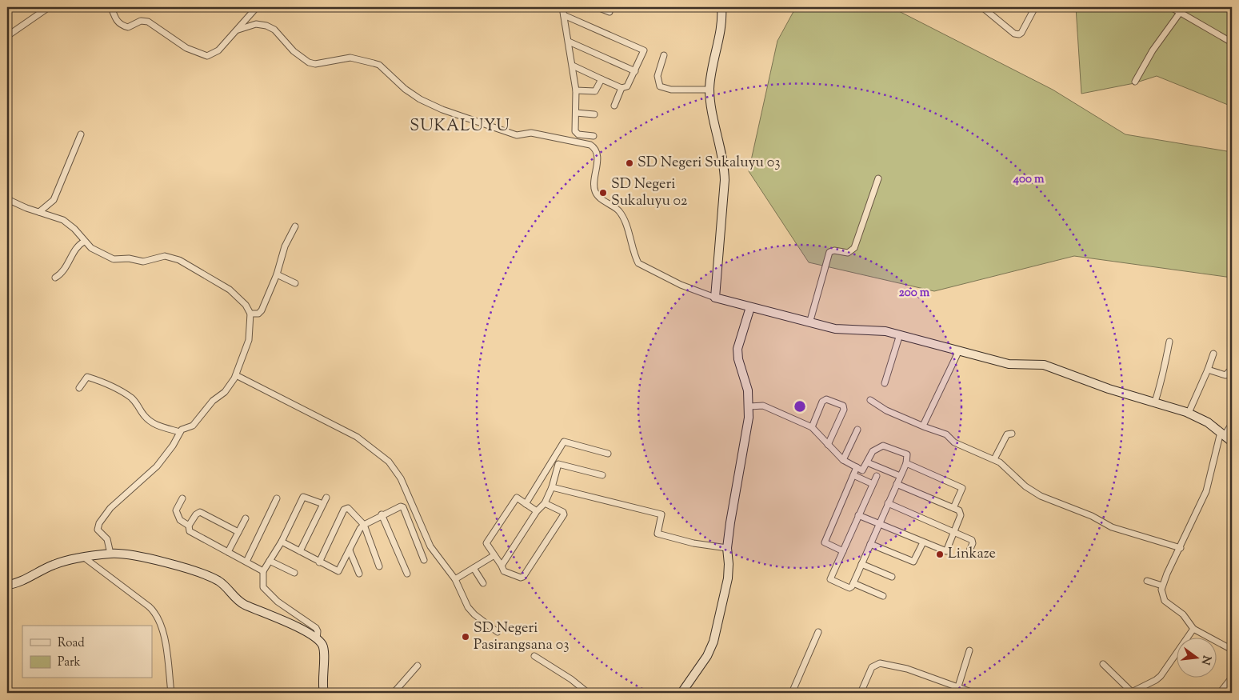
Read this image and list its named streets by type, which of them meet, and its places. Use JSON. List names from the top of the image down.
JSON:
{
  "districts": ["SUKALUYU"],
  "places": [
    "SD Negeri Sukaluyu 03",
    "SD Negeri Sukaluyu 02",
    "Linkaze",
    "SD Negeri Pasirangsana 03"
  ],
  "legend": ["Road", "Park"],
  "north": "right",
  "rings": ["400 m", "200 m"]
}
